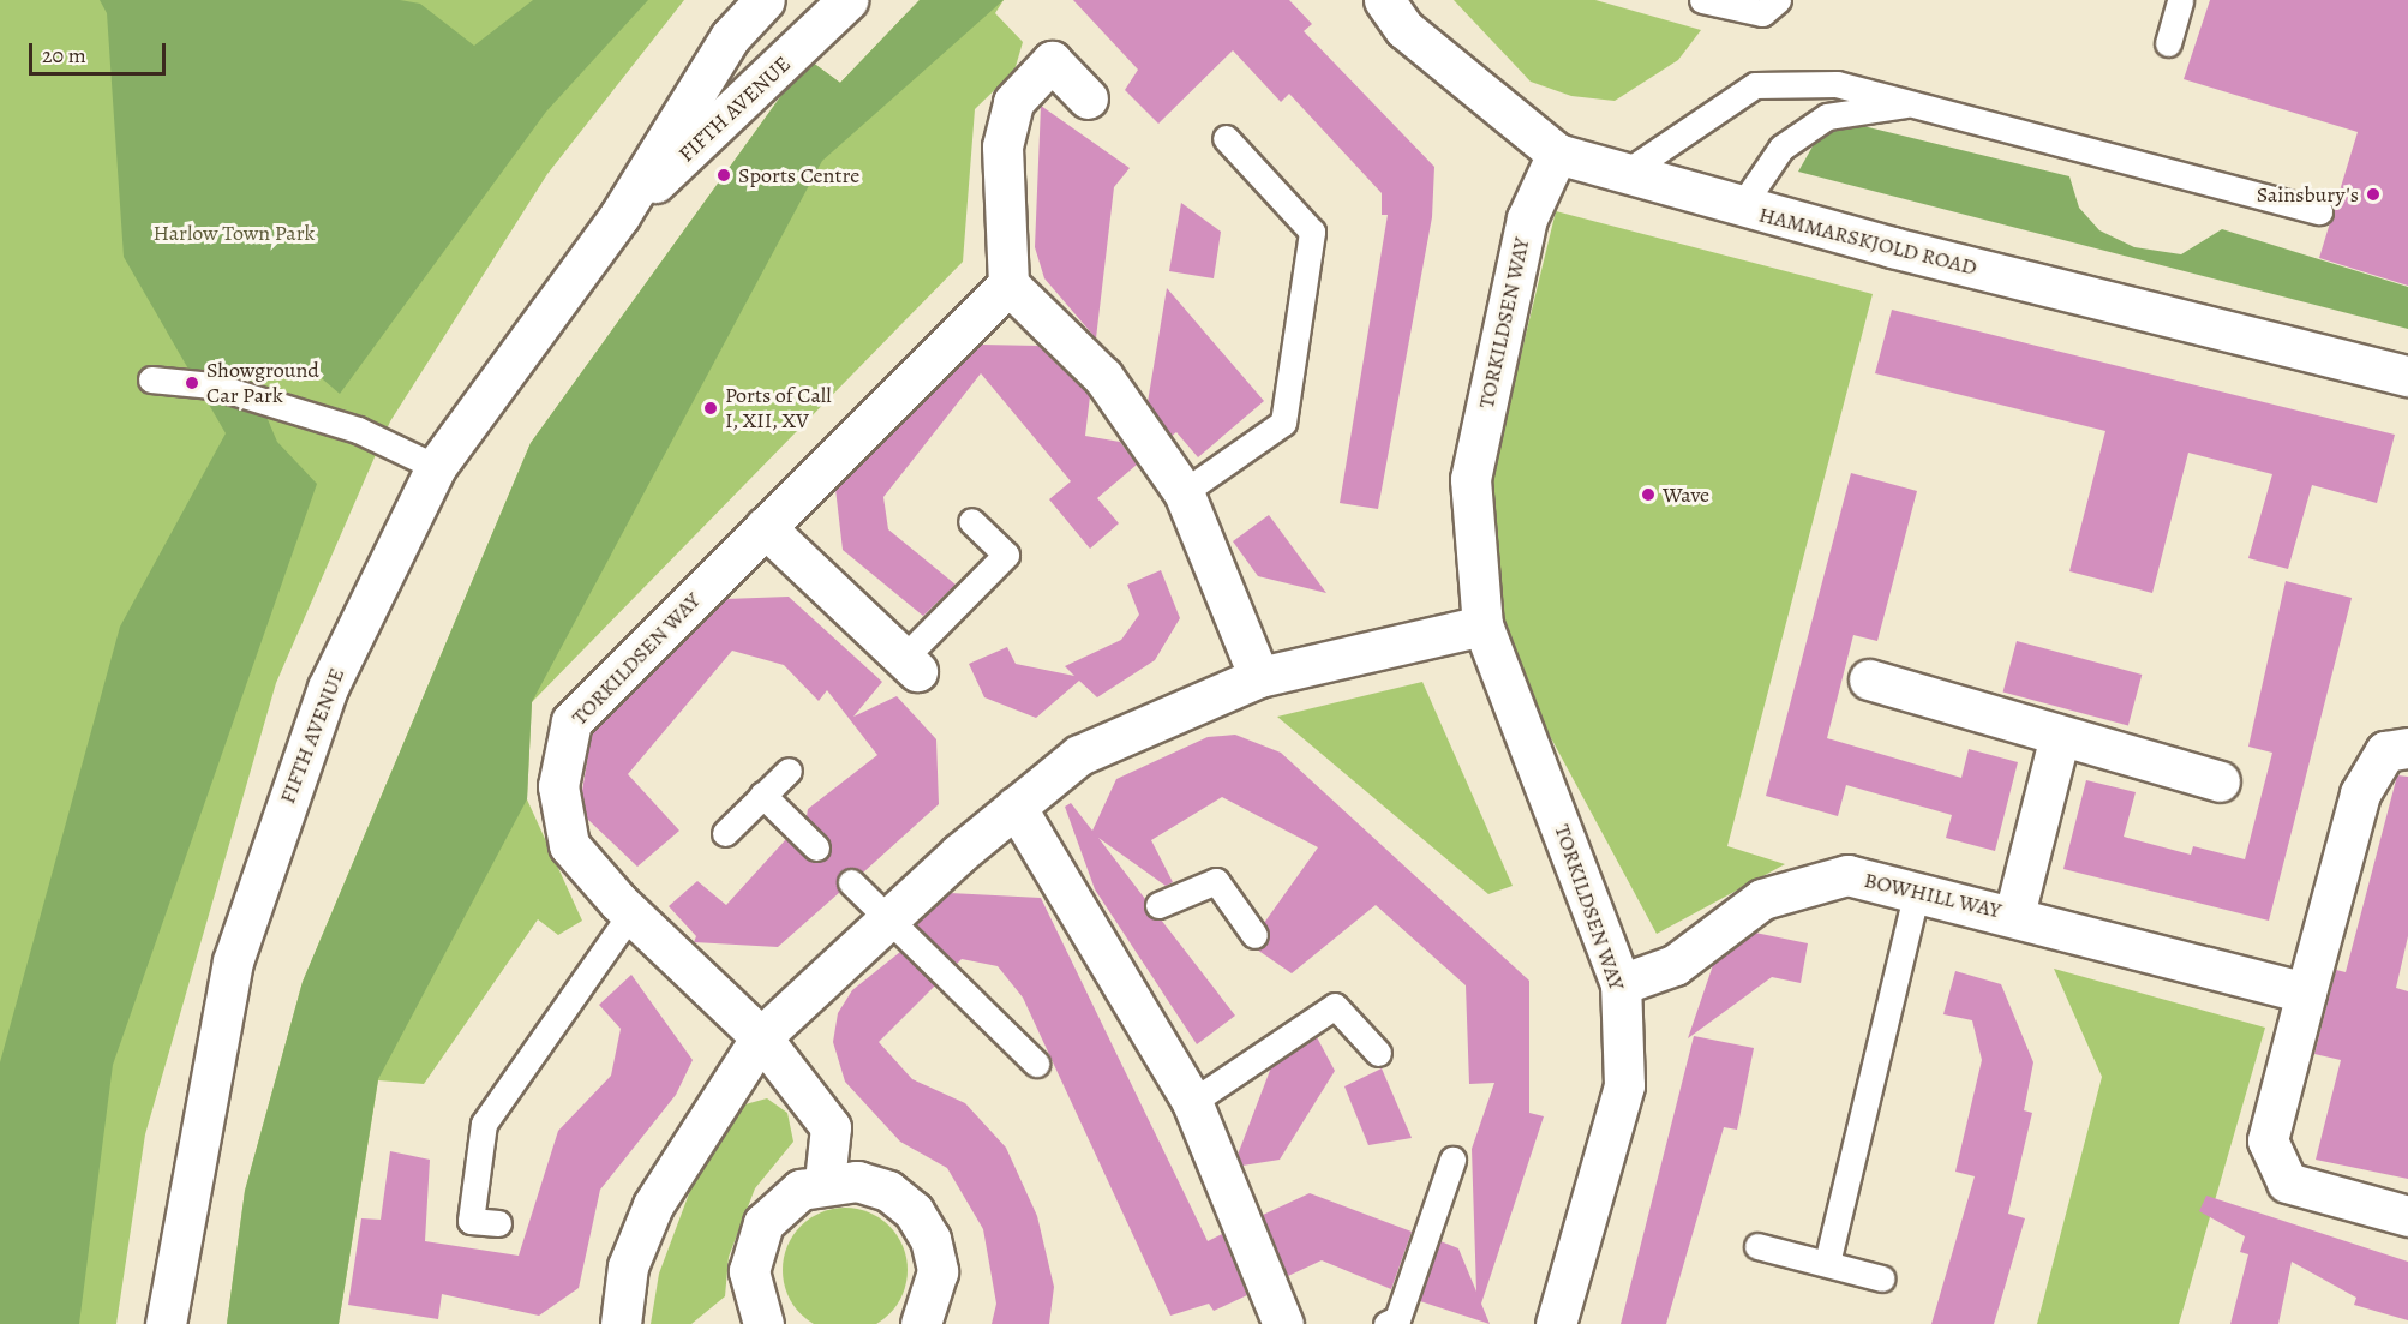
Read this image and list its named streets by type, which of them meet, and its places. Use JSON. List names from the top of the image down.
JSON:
{
  "streets": {
    "street": [
      "FIFTH AVENUE",
      "HAMMARSKJOLD ROAD",
      "TORKILDSEN WAY",
      "BOWHILL WAY"
    ]
  },
  "crossings": [
    ["HAMMARSKJOLD ROAD", "TORKILDSEN WAY"],
    ["TORKILDSEN WAY", "BOWHILL WAY"]
  ],
  "parks": ["Harlow Town Park"],
  "places": [
    "Sports Centre",
    "Sainsbury's",
    "Showground Car Park",
    "Ports of Call I, XII, XV",
    "Wave"
  ],
  "scale_bar": "20 m"
}
